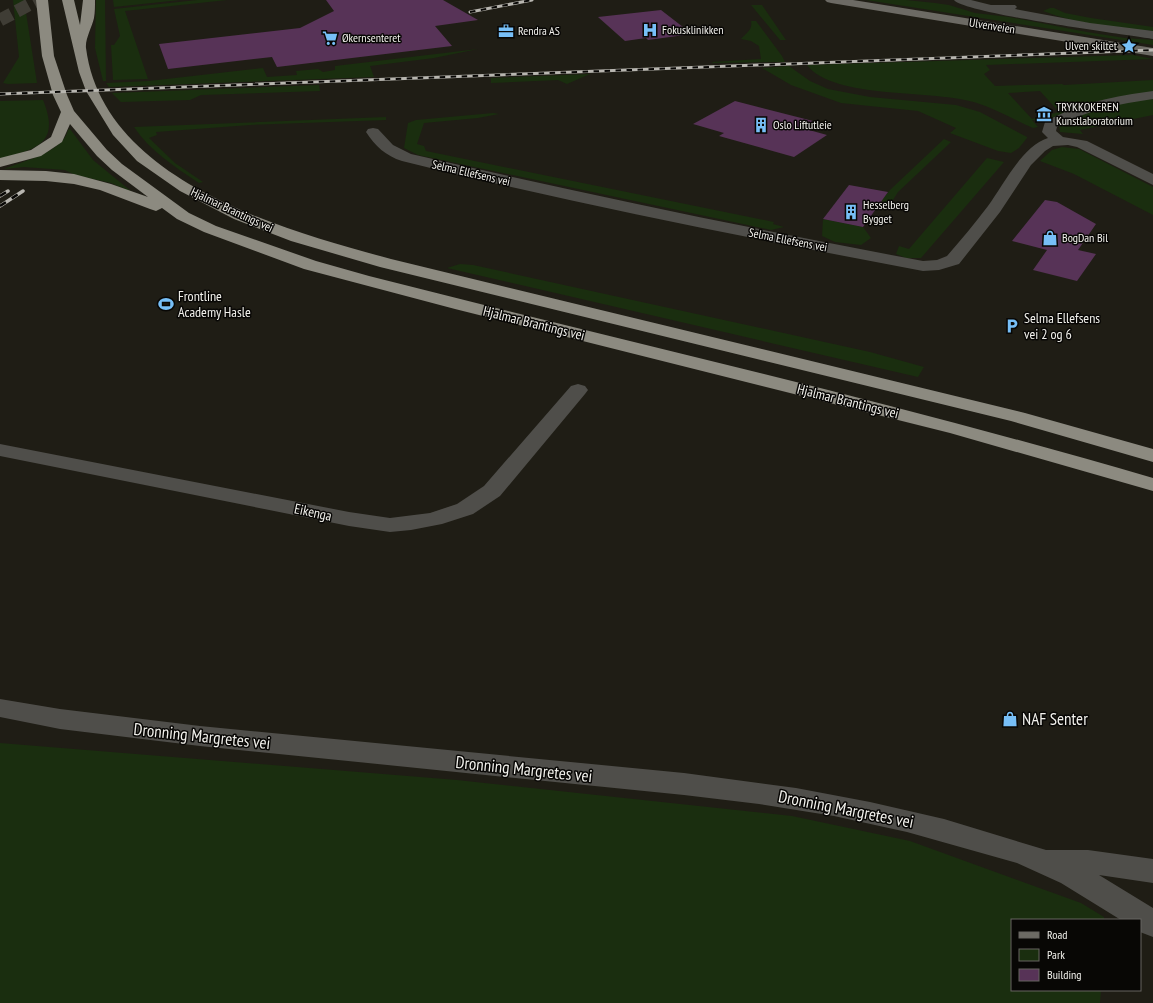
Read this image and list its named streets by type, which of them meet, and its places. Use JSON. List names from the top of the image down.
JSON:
{
  "streets": {
    "highway": ["Hjalmar Brantings vei"],
    "main road": ["Ulvenveien"],
    "street": ["Selma Ellefsens vei", "Eikenga", "Dronning Margretes vei"]
  },
  "places": {
    "hospital": ["Fokusklinikken"],
    "office": ["Rendra AS"],
    "supermarket": ["Økernsenteret"],
    "place": ["Ulven skiltet"],
    "museum": ["TRYKKOKEREN Kunstlaboratorium"],
    "building": ["Oslo Liftutleie", "Hesselberg Bygget"],
    "shop": ["BogDan Bil", "NAF Senter"],
    "sports": ["Frontline Academy Hasle"],
    "parking": ["Selma Ellefsens vei 2 og 6"]
  },
  "legend": ["Road", "Park", "Building"]
}
